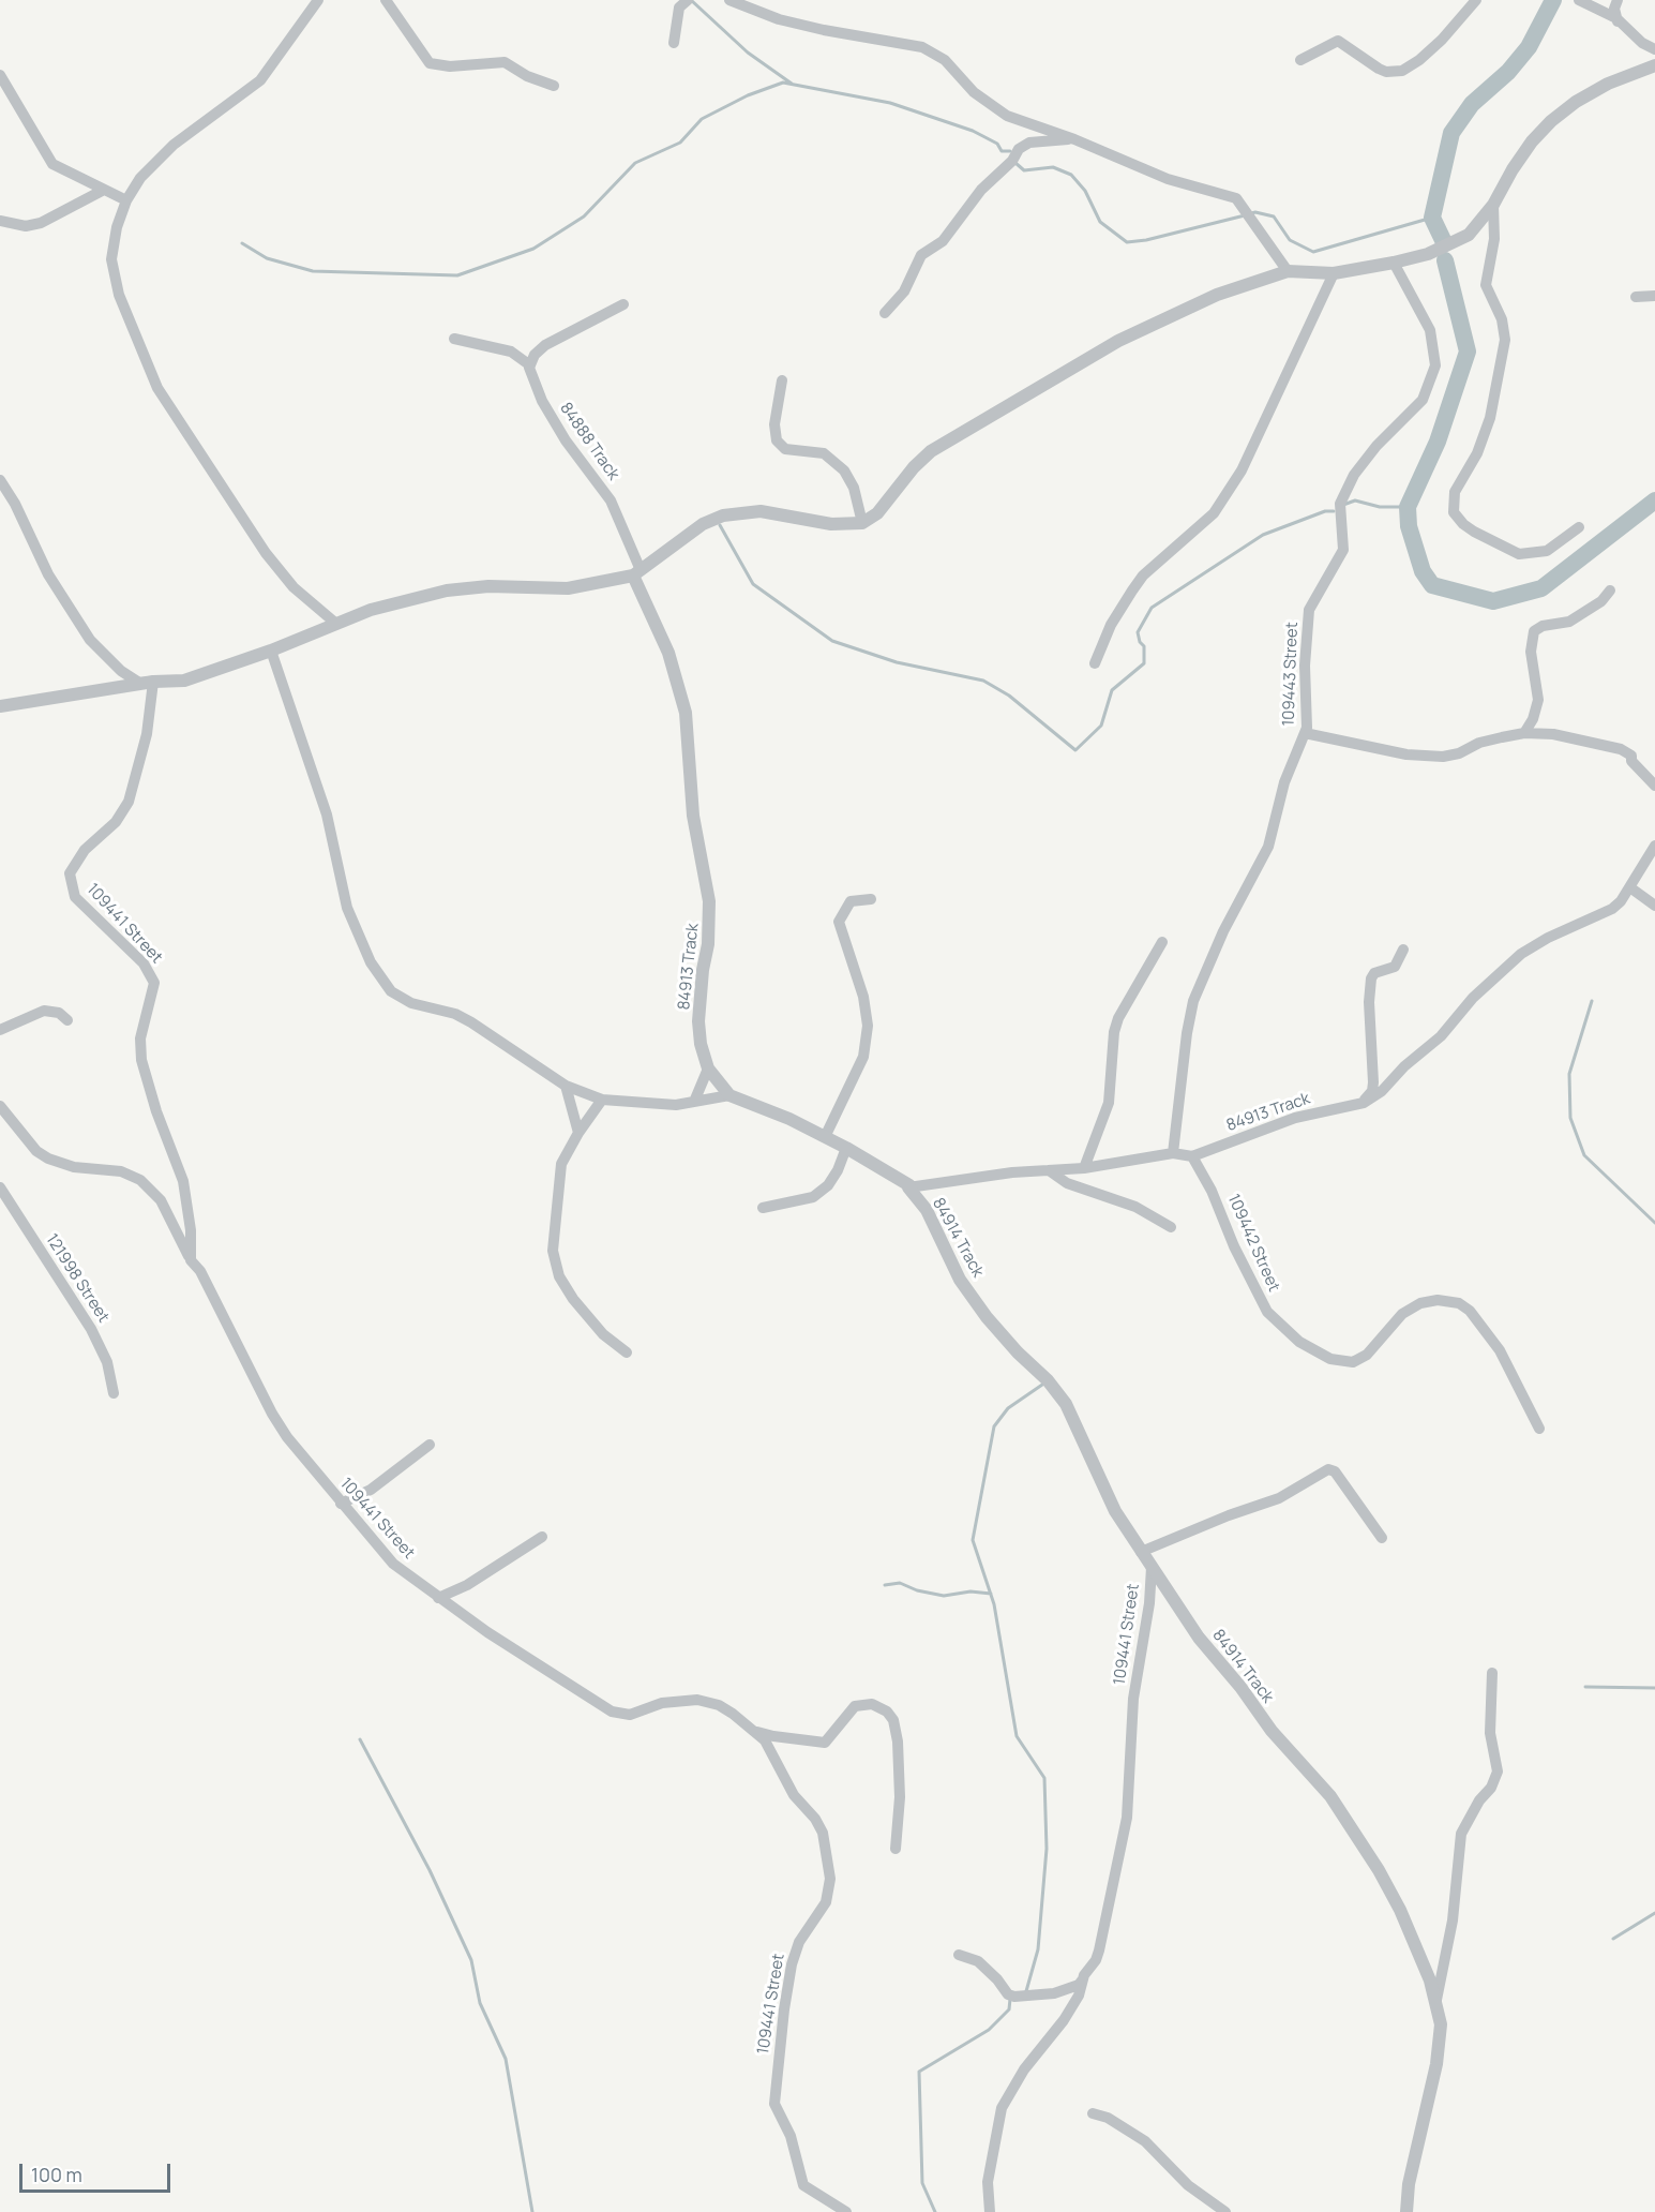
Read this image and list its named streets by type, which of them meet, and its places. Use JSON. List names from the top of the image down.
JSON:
{
  "streets": {
    "street": [
      "84888 Track",
      "109443 Street",
      "109441 Street",
      "84913 Track",
      "84914 Track",
      "109442 Street",
      "121998 Street"
    ]
  },
  "crossings": [
    ["84888 Track", "84913 Track"],
    ["109441 Street", "84914 Track"],
    ["84913 Track", "84914 Track"],
    ["84913 Track", "109442 Street"]
  ],
  "scale_bar": "100 m"
}
